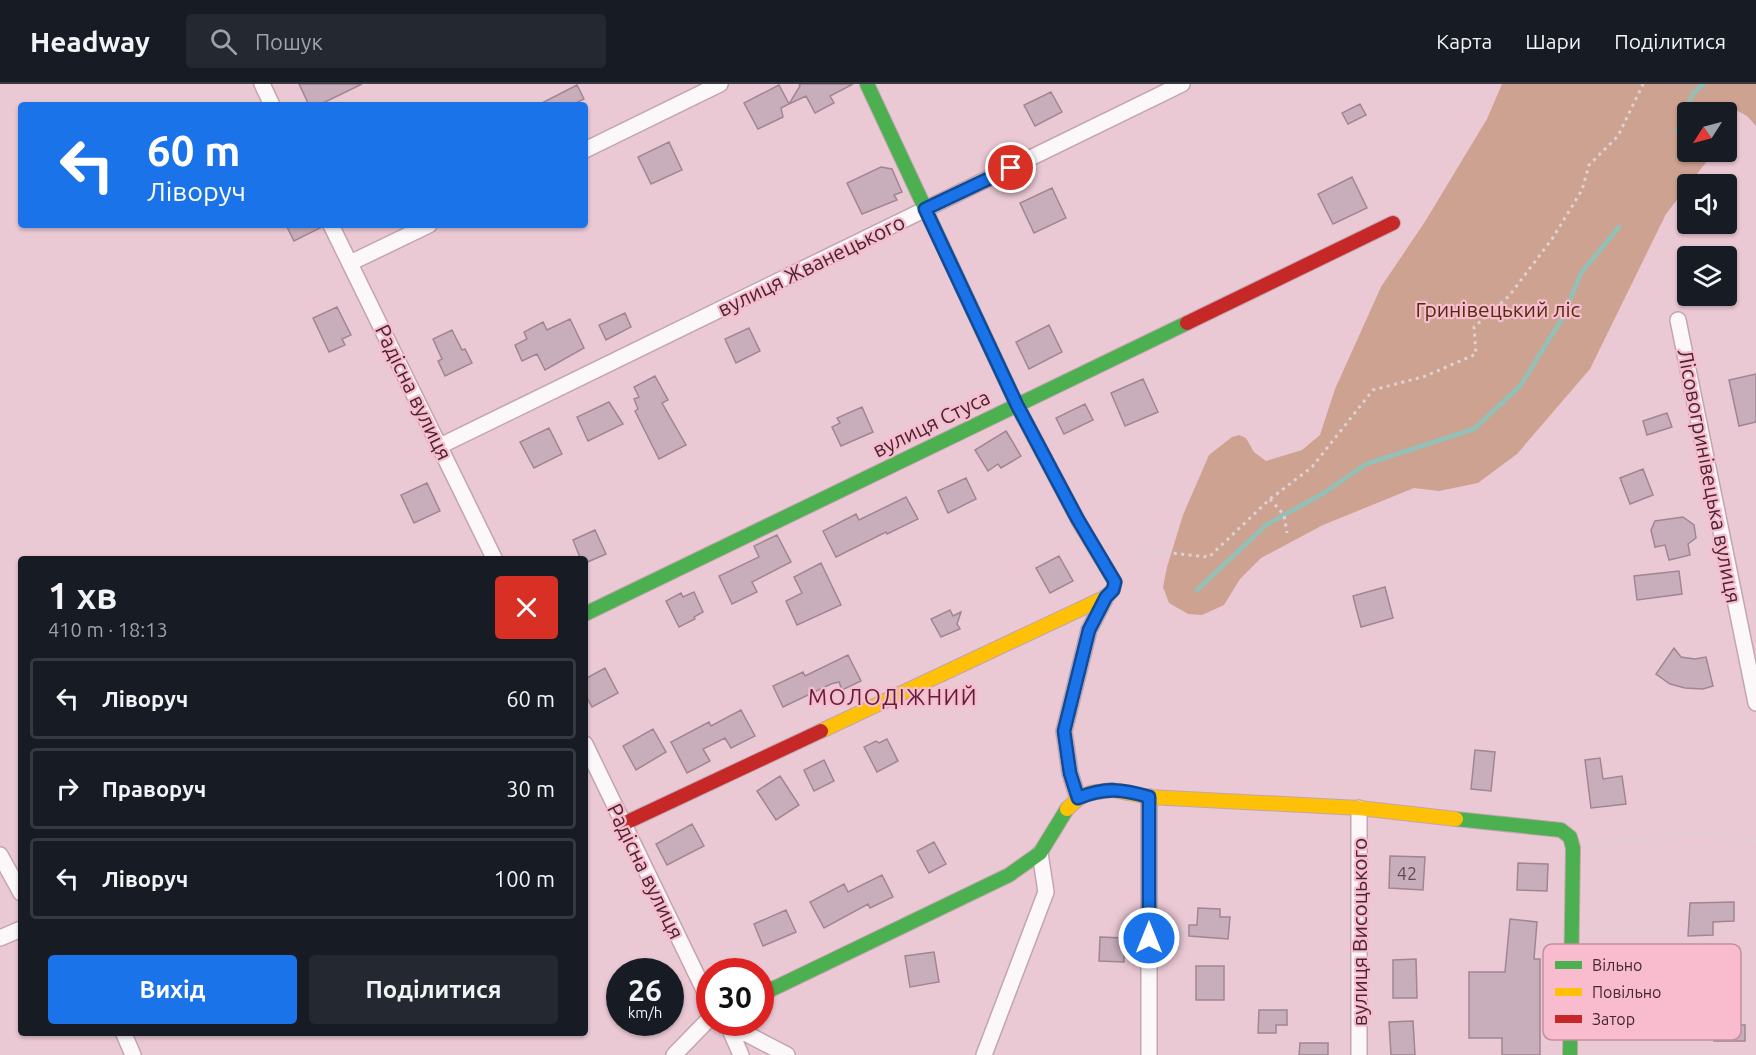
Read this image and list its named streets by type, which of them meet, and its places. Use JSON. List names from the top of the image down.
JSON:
{
  "streets": {
    "street": [
      "вулиця Жванецького",
      "Радісна вулиця",
      "вулиця Стуса",
      "Лісовогринівецька вулиця",
      "вулиця Висоцького"
    ]
  },
  "crossings": [
    ["вулиця Жванецького", "Радісна вулиця"]
  ],
  "districts": ["МОЛОДІЖНИЙ"],
  "parks": ["Гринівецький ліс"],
  "house_numbers": ["42"],
  "legend": ["Вільно", "Повільно", "Затор"],
  "north": "bottom left",
  "page": {
    "header": "Headway",
    "search": "Пошук",
    "nav": ["Карта", "Шари", "Поділитися"],
    "turn": ["60 m", "Ліворуч"],
    "heading": ["1 хв", "410 m · 18:13"],
    "list": [
      {
        "name": "Ліворуч",
        "value": "60 m"
      },
      {
        "name": "Праворуч",
        "value": "30 m"
      },
      {
        "name": "Ліворуч",
        "value": "100 m"
      }
    ],
    "buttons": ["Вихід", "Поділитися"],
    "speed": "26 km/h",
    "limit": "30"
  }
}
